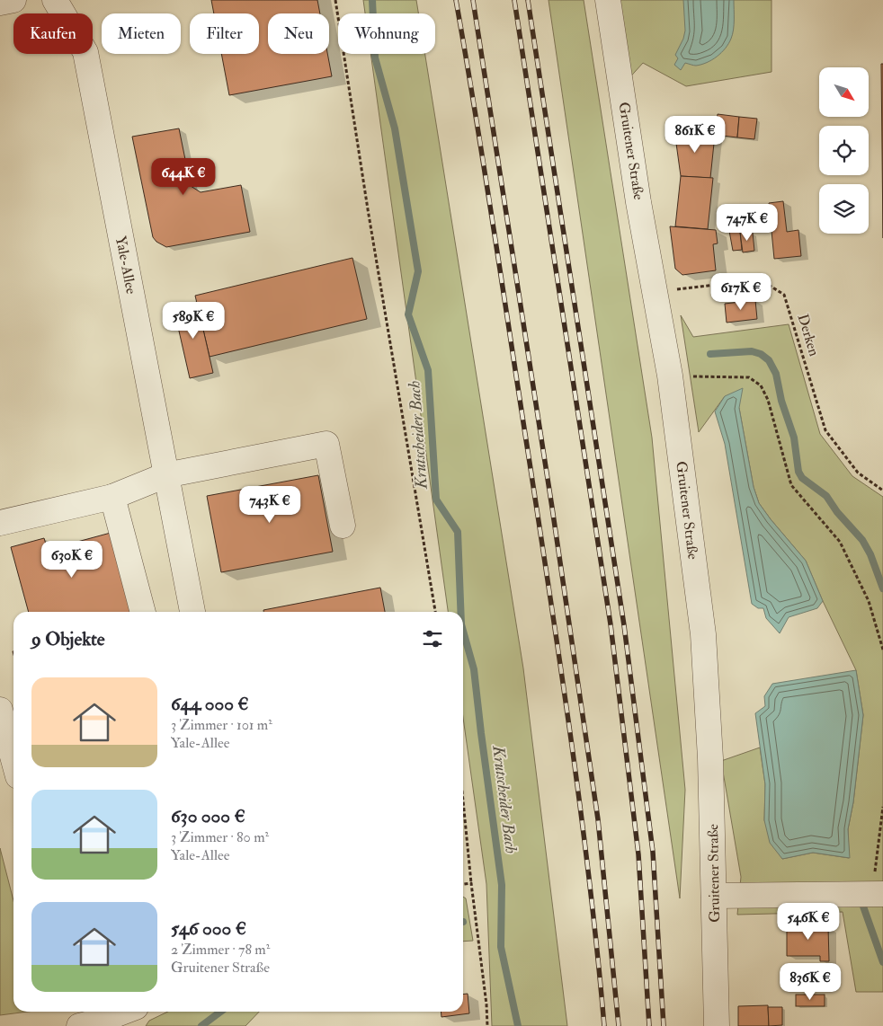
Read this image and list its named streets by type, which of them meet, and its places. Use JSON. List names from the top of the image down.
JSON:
{
  "streets": {
    "street": ["Gruitener Straße", "Yale-Allee"],
    "path": ["Derken"]
  },
  "crossings": [
    ["Gruitener Straße", "Derken"]
  ],
  "water": ["Krutscheider Bach"],
  "north": "bottom right",
  "page": {
    "chip": [
      "Kaufen",
      "Mieten",
      "Filter",
      "Neu",
      "Wohnung"
    ],
    "price": [
      "861K €",
      "644K €",
      "747K €",
      "617K €",
      "589K €",
      "743K €",
      "630K €",
      "546K €",
      "836K €"
    ],
    "heading": "9 Objekte",
    "list": [
      {
        "name": "644 000 €",
        "note": "3 Zimmer · 101 m² · Yale-Allee"
      },
      {
        "name": "630 000 €",
        "note": "3 Zimmer · 80 m² · Yale-Allee"
      },
      {
        "name": "546 000 €",
        "note": "2 Zimmer · 78 m² · Gruitener Straße"
      }
    ]
  }
}
